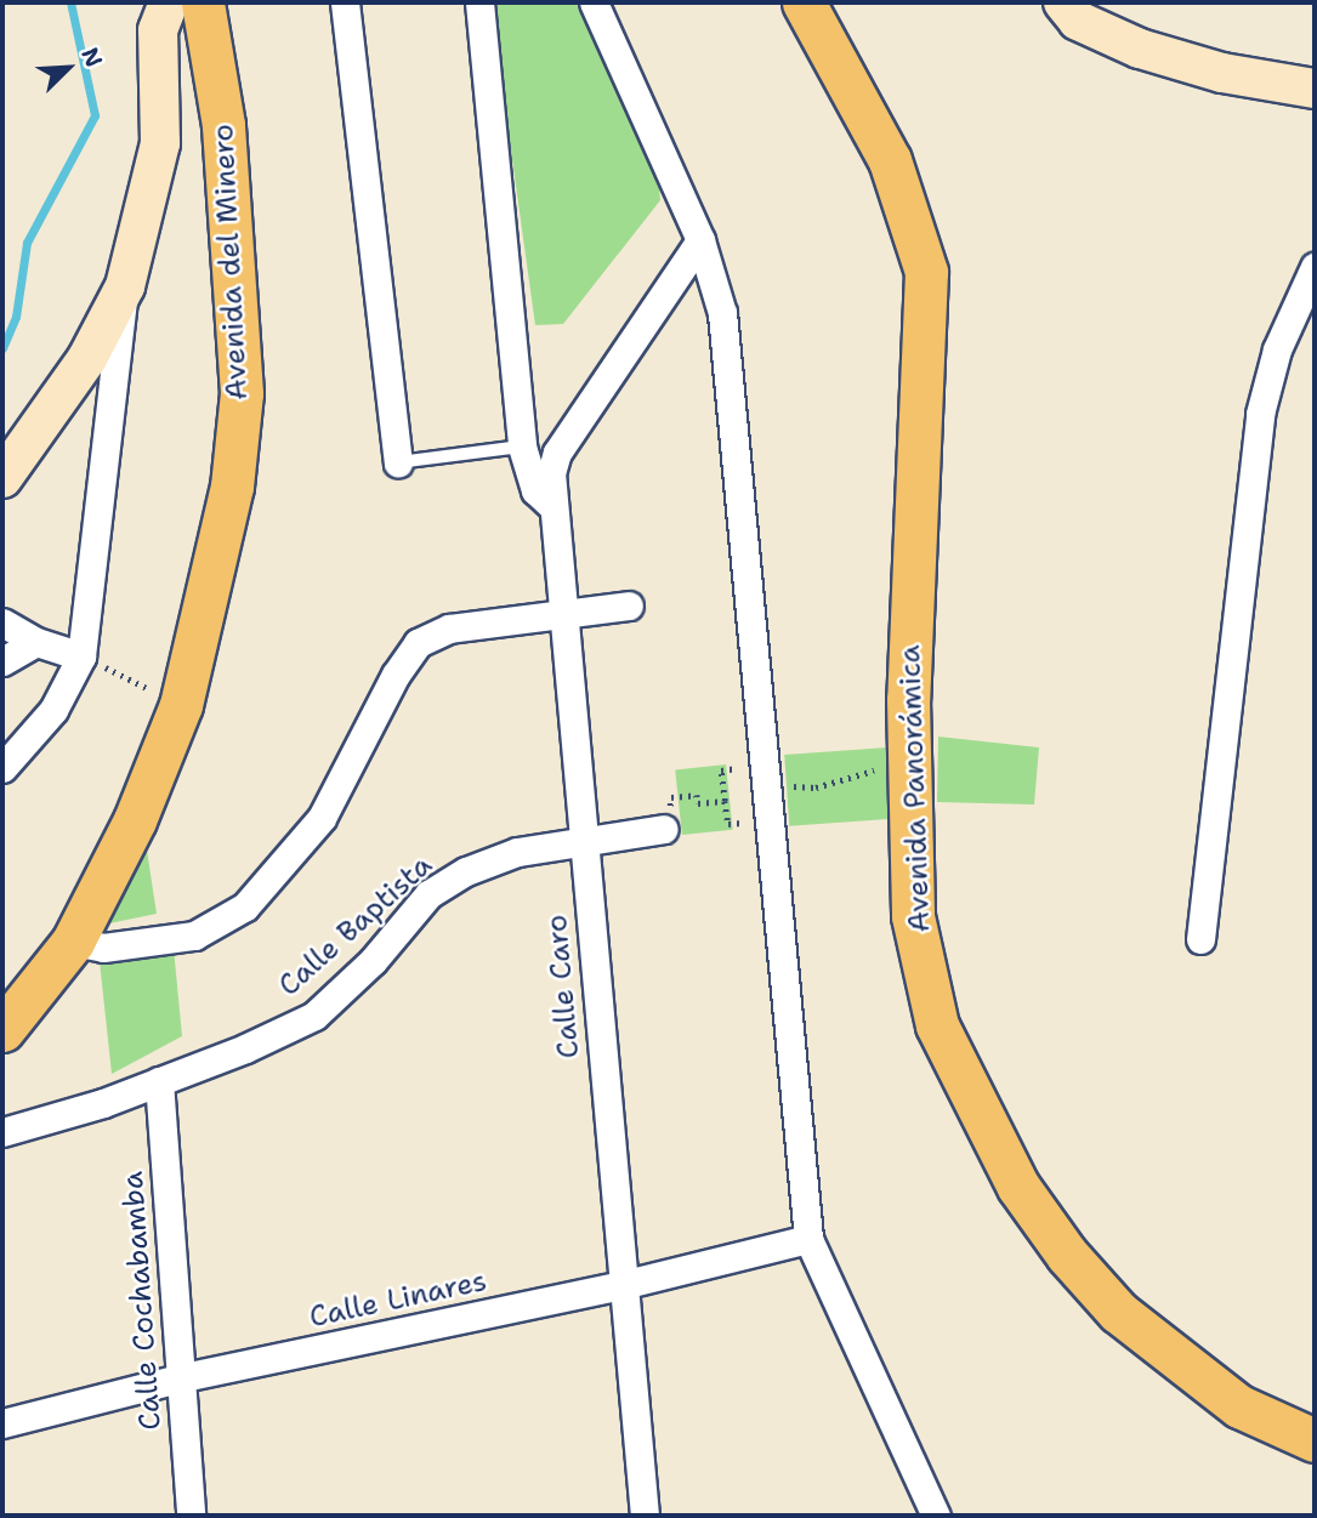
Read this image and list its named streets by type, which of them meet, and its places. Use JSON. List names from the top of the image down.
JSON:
{
  "streets": {
    "main road": ["Avenida del Minero", "Avenida Panorámica"],
    "street": [
      "Calle Baptista",
      "Calle Caro",
      "Calle Linares",
      "Calle Cochabamba"
    ]
  },
  "crossings": [
    ["Calle Baptista", "Calle Caro"],
    ["Calle Baptista", "Calle Cochabamba"],
    ["Calle Caro", "Calle Linares"],
    ["Calle Linares", "Calle Cochabamba"]
  ],
  "north": "top right"
}
